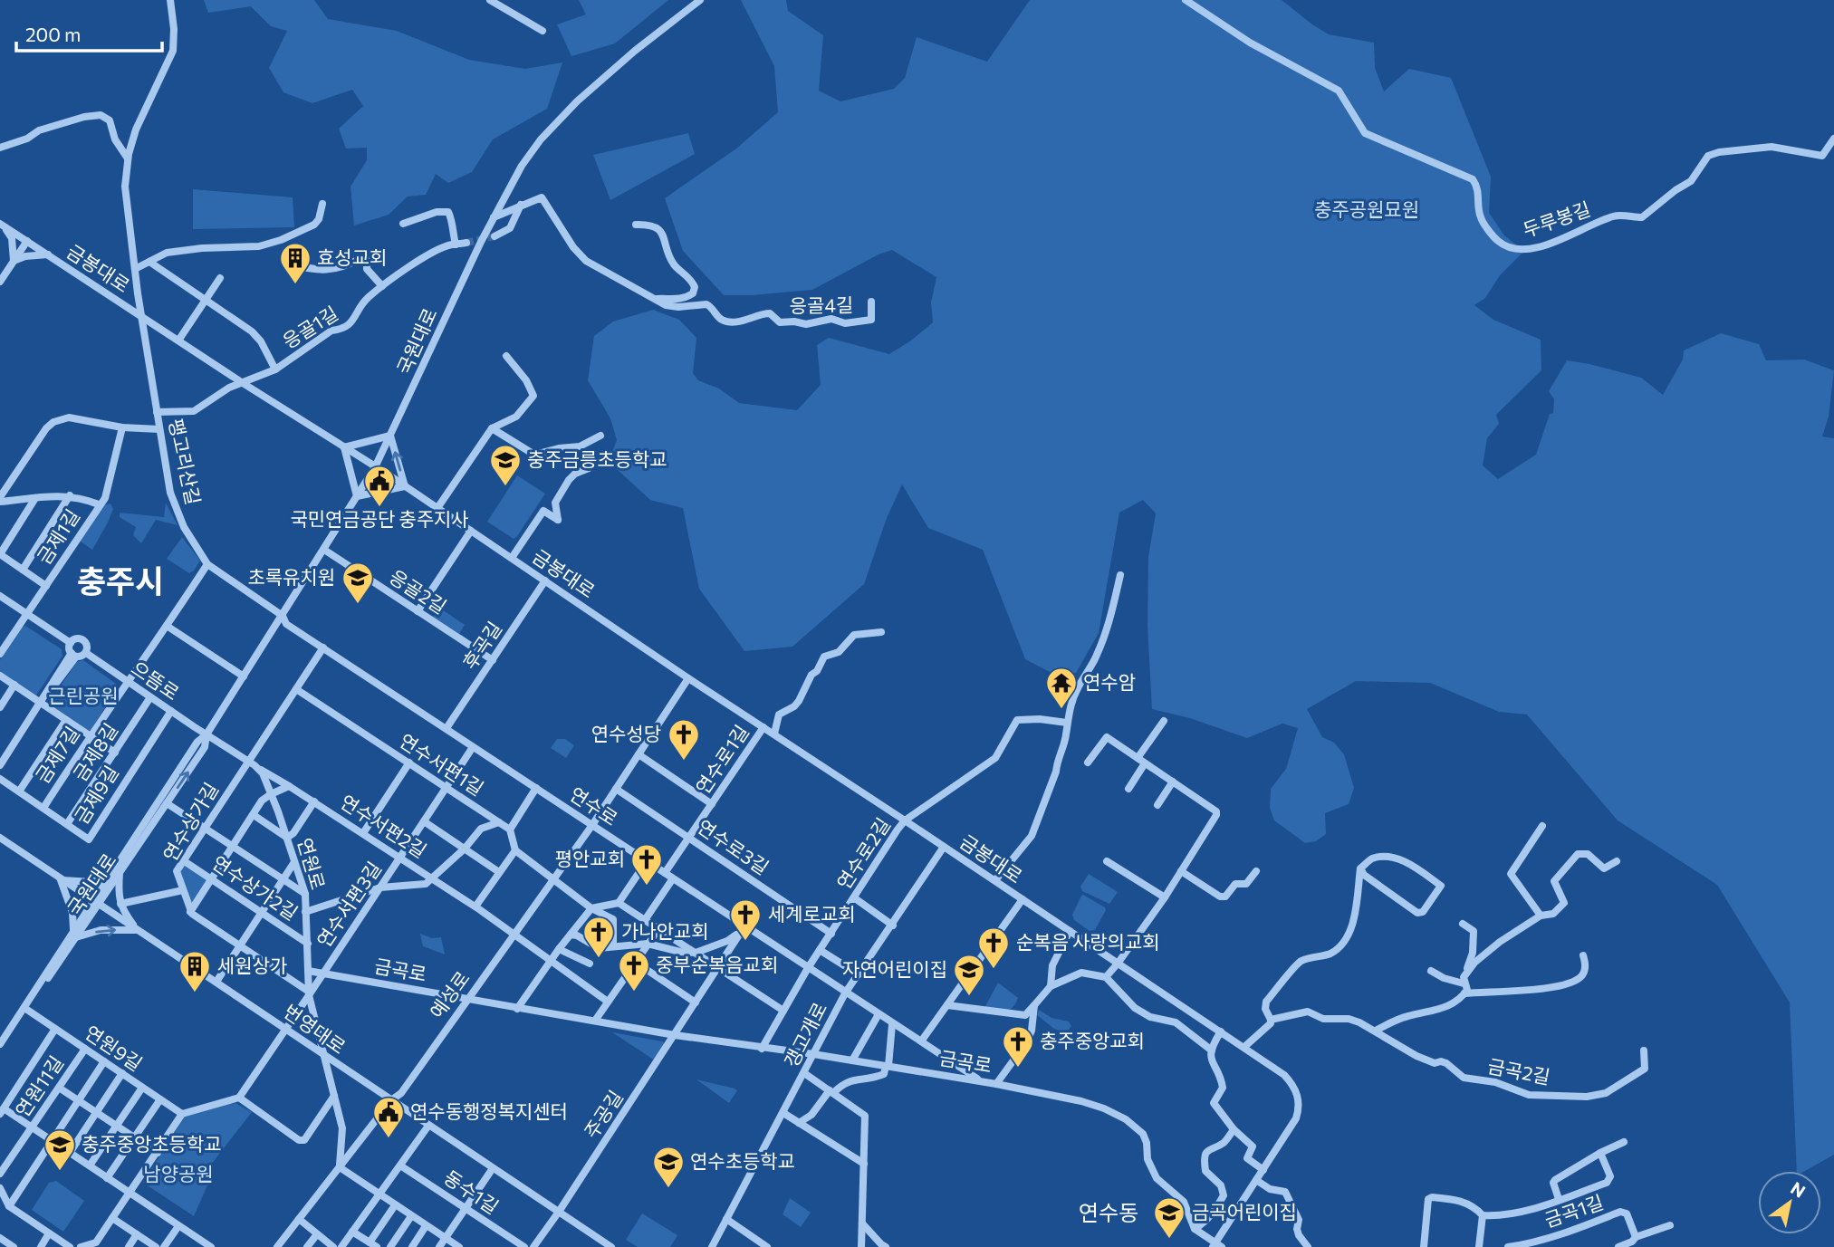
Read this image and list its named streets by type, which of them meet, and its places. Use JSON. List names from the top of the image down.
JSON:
{
  "streets": {
    "street": [
      "두루봉길",
      "금봉대로",
      "응골4길",
      "응골1길",
      "국원대로",
      "팽고리산길",
      "금제1길",
      "응골2길",
      "후곡길",
      "으뜸로",
      "금제8길",
      "금제7길",
      "연수로1길",
      "연수서편1길",
      "금제9길",
      "연수로",
      "연수상가길",
      "연수서편2길",
      "연수로3길",
      "연수로2길",
      "연원로",
      "연수상가2길",
      "연수서편3길",
      "금곡로",
      "예성로",
      "번영대로",
      "갱고개로",
      "연원9길",
      "금곡2길",
      "연원11길",
      "주공길",
      "동수1길",
      "금곡1길"
    ]
  },
  "crossings": [
    ["금봉대로", "응골1길"],
    ["금봉대로", "국원대로"],
    ["금봉대로", "팽고리산길"],
    ["금봉대로", "후곡길"],
    ["금봉대로", "연수로1길"],
    ["금봉대로", "연수로2길"],
    ["금봉대로", "예성로"],
    ["금봉대로", "갱고개로"],
    ["응골4길", "국원대로"],
    ["응골1길", "팽고리산길"],
    ["국원대로", "팽고리산길"],
    ["국원대로", "응골2길"],
    ["국원대로", "으뜸로"],
    ["국원대로", "연수로"],
    ["국원대로", "연원로"],
    ["국원대로", "번영대로"],
    ["국원대로", "연원9길"],
    ["팽고리산길", "금제7길"],
    ["팽고리산길", "연수로"],
    ["응골2길", "후곡길"],
    ["후곡길", "연수로"],
    ["으뜸로", "금제8길"],
    ["으뜸로", "금제7길"],
    ["으뜸로", "금제9길"],
    ["으뜸로", "연원로"],
    ["금제8길", "금제9길"],
    ["금제7길", "금제9길"],
    ["연수로1길", "연수로"],
    ["연수로1길", "연수로3길"],
    ["연수서편1길", "연수서편3길"],
    ["연수로", "연수로2길"],
    ["연수로", "연수서편3길"],
    ["연수로", "금곡로"],
    ["연수로", "예성로"],
    ["연수로", "갱고개로"],
    ["연수상가길", "연원로"],
    ["연수상가길", "연수상가2길"],
    ["연수서편2길", "연원로"],
    ["연수서편2길", "연수서편3길"],
    ["연수서편2길", "예성로"],
    ["연수로3길", "연수로2길"],
    ["연수로3길", "예성로"],
    ["연수로2길", "금곡로"],
    ["연원로", "연수상가2길"],
    ["연원로", "연수서편3길"],
    ["연원로", "금곡로"],
    ["연원로", "예성로"],
    ["연원로", "번영대로"],
    ["연수서편3길", "금곡로"],
    ["금곡로", "예성로"],
    ["금곡로", "갱고개로"],
    ["금곡로", "주공길"],
    ["예성로", "번영대로"],
    ["번영대로", "주공길"],
    ["연원9길", "연원11길"]
  ],
  "districts": ["충주시", "연수동"],
  "parks": ["충주공원묘원", "근린공원", "남양공원"],
  "places": {
    "building": ["효성교회", "세원상가"],
    "school or university": [
      "충주금릉초등학교",
      "초록유치원",
      "자연어린이집",
      "충주중앙초등학교",
      "연수초등학교",
      "금곡어린이집"
    ],
    "public building": ["국민연금공단 충주지사", "연수동행정복지센터"],
    "temple": ["연수암"],
    "church": [
      "연수성당",
      "평안교회",
      "세계로교회",
      "가나안교회",
      "순복음 사랑의교회",
      "중부순복음교회",
      "충주중앙교회"
    ]
  },
  "scale_bar": "200 m",
  "north": "top right"
}
